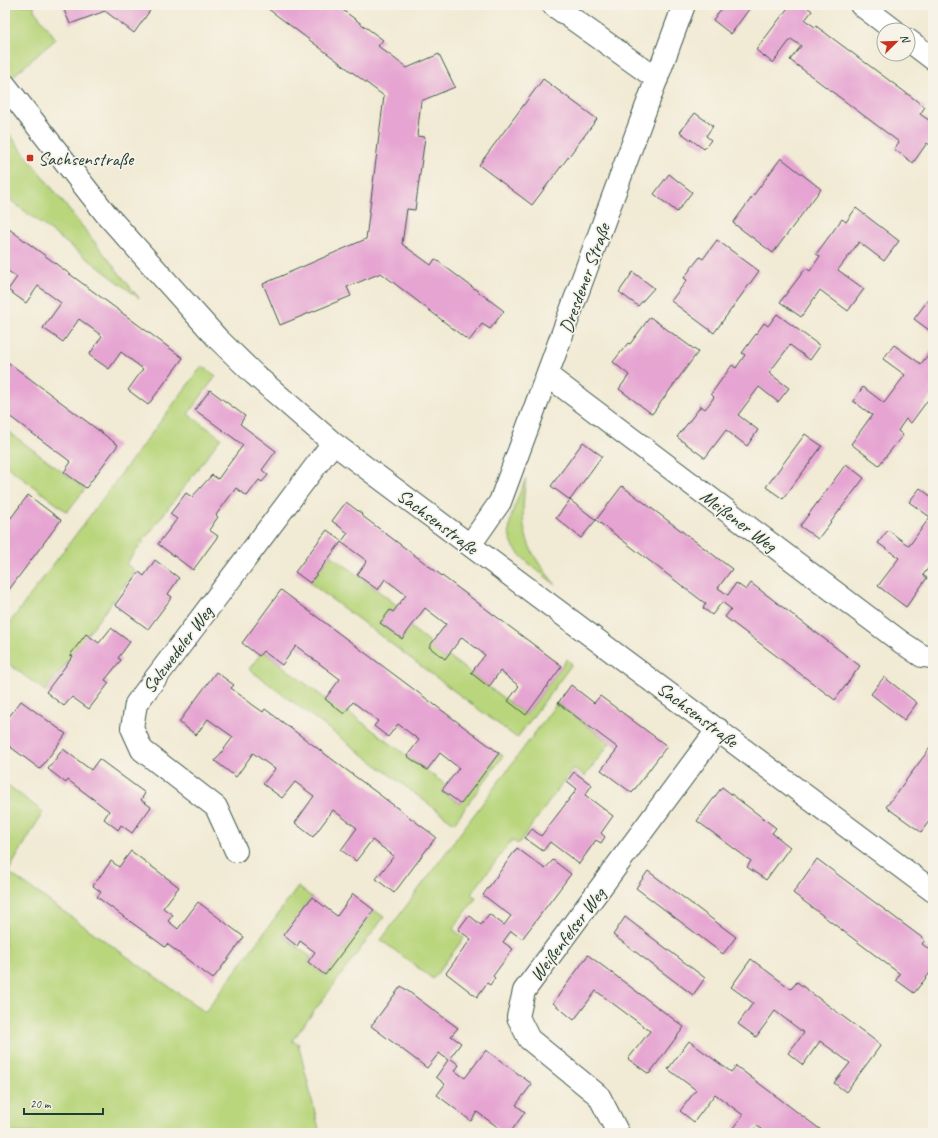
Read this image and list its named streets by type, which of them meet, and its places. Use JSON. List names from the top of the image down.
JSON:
{
  "streets": {
    "street": [
      "Dresdener Straße",
      "Meißener Weg",
      "Sachsenstraße",
      "Salzwedeler Weg",
      "Weißenfelser Weg"
    ]
  },
  "crossings": [
    ["Dresdener Straße", "Meißener Weg"],
    ["Dresdener Straße", "Sachsenstraße"],
    ["Sachsenstraße", "Salzwedeler Weg"],
    ["Sachsenstraße", "Weißenfelser Weg"]
  ],
  "places": {
    "transit": ["Sachsenstraße"]
  },
  "scale_bar": "20 m",
  "north": "top right"
}
